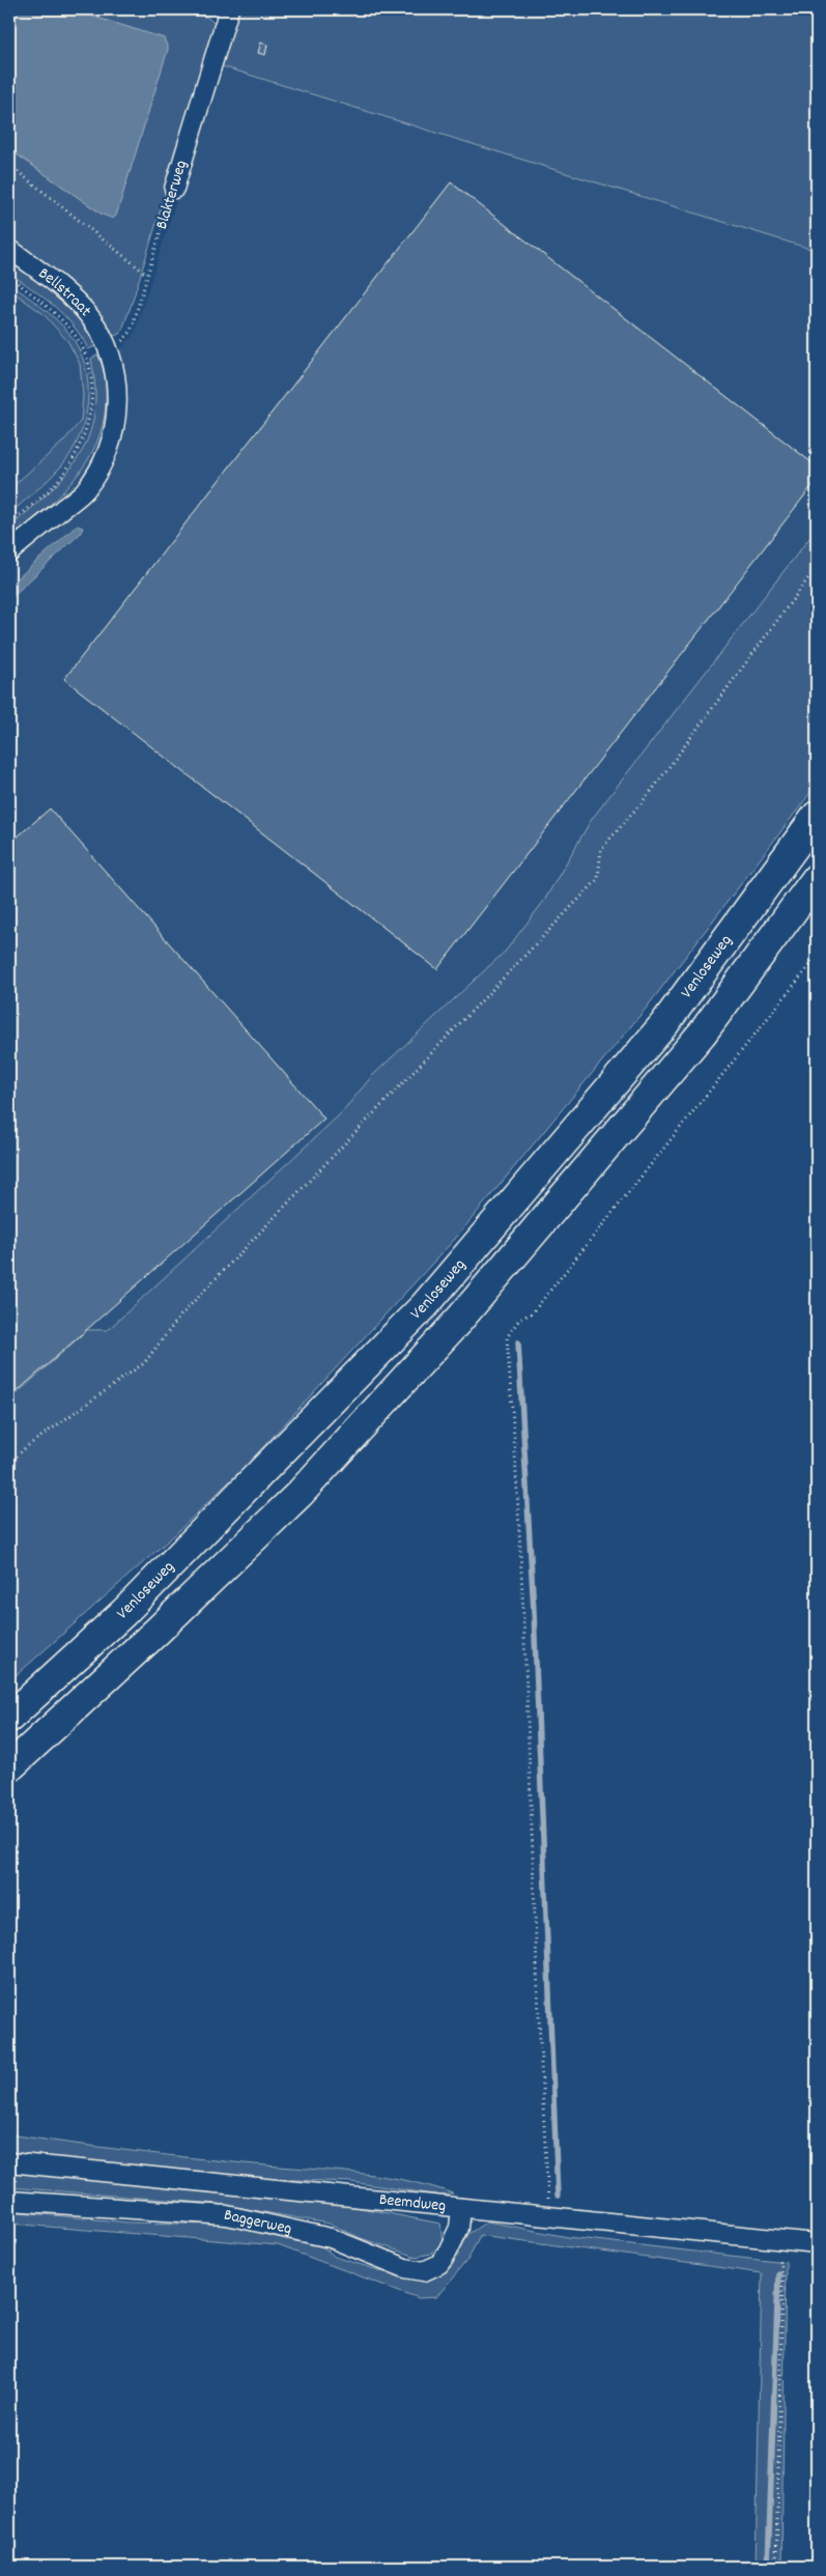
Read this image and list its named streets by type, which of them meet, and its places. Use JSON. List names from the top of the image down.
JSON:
{
  "streets": {
    "highway": ["Venloseweg"],
    "street": [
      "Blakterweg",
      "Bellstraat",
      "Beemdweg",
      "Baggerweg"
    ]
  },
  "crossings": [
    ["Blakterweg", "Bellstraat"],
    ["Beemdweg", "Baggerweg"]
  ]
}
